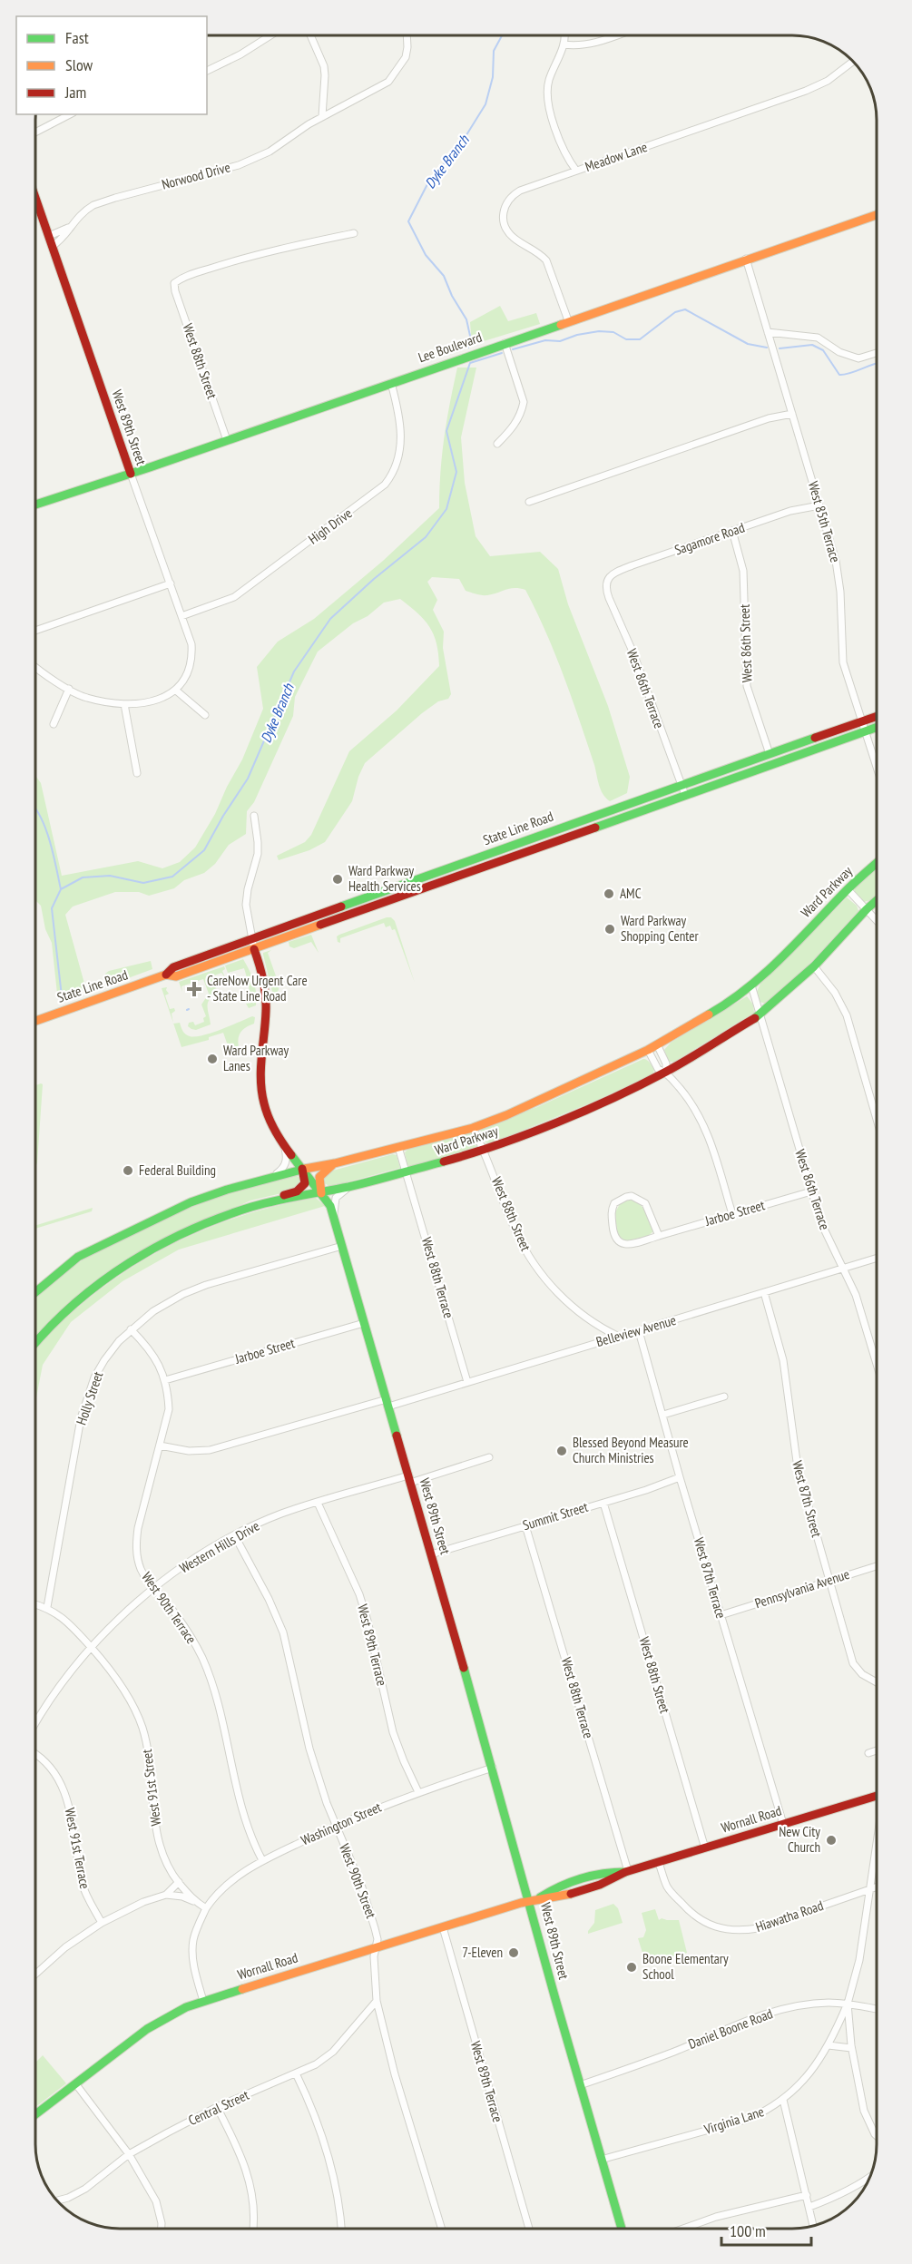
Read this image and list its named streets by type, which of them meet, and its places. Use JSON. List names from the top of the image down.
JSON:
{
  "streets": {
    "main road": [
      "Lee Boulevard",
      "West 89th Street",
      "State Line Road",
      "Ward Parkway",
      "Wornall Road"
    ],
    "street": [
      "Meadow Lane",
      "Norwood Drive",
      "West 88th Street",
      "West 85th Terrace",
      "High Drive",
      "Sagamore Road",
      "West 86th Street",
      "West 86th Terrace",
      "Jarboe Street",
      "West 88th Terrace",
      "Belleview Avenue",
      "Holly Street",
      "West 87th Street",
      "Summit Street",
      "Western Hills Drive",
      "West 87th Terrace",
      "Pennsylvania Avenue",
      "West 90th Terrace",
      "West 89th Terrace",
      "West 91st Street",
      "Washington Street",
      "West 91st Terrace",
      "West 90th Street",
      "Hiawatha Road",
      "Daniel Boone Road",
      "Central Street",
      "Virginia Lane"
    ]
  },
  "crossings": [
    ["Meadow Lane", "Lee Boulevard"],
    ["Norwood Drive", "West 89th Street"],
    ["Lee Boulevard", "West 88th Street"],
    ["Lee Boulevard", "West 89th Street"],
    ["Lee Boulevard", "West 85th Terrace"],
    ["Lee Boulevard", "High Drive"],
    ["West 88th Street", "Ward Parkway"],
    ["West 88th Street", "Belleview Avenue"],
    ["West 88th Street", "Summit Street"],
    ["West 88th Street", "Wornall Road"],
    ["West 89th Street", "High Drive"],
    ["West 89th Street", "State Line Road"],
    ["West 89th Street", "Ward Parkway"],
    ["West 89th Street", "Jarboe Street"],
    ["West 89th Street", "Belleview Avenue"],
    ["West 89th Street", "Holly Street"],
    ["West 89th Street", "Summit Street"],
    ["West 89th Street", "Western Hills Drive"],
    ["West 89th Street", "Wornall Road"],
    ["West 89th Street", "Washington Street"],
    ["West 89th Street", "Daniel Boone Road"],
    ["West 89th Street", "Virginia Lane"],
    ["West 85th Terrace", "Sagamore Road"],
    ["West 85th Terrace", "State Line Road"],
    ["Sagamore Road", "West 86th Street"],
    ["Sagamore Road", "West 86th Terrace"],
    ["West 86th Street", "State Line Road"],
    ["West 86th Terrace", "State Line Road"],
    ["West 86th Terrace", "Ward Parkway"],
    ["West 86th Terrace", "Jarboe Street"],
    ["West 86th Terrace", "Belleview Avenue"],
    ["Ward Parkway", "West 88th Terrace"],
    ["Jarboe Street", "West 90th Terrace"],
    ["West 88th Terrace", "Belleview Avenue"],
    ["West 88th Terrace", "Summit Street"],
    ["West 88th Terrace", "Wornall Road"],
    ["Belleview Avenue", "West 87th Street"],
    ["Belleview Avenue", "West 87th Terrace"],
    ["Belleview Avenue", "West 90th Terrace"],
    ["Holly Street", "West 90th Terrace"],
    ["Holly Street", "West 91st Street"],
    ["West 87th Street", "Pennsylvania Avenue"],
    ["Summit Street", "West 87th Terrace"],
    ["Western Hills Drive", "West 90th Terrace"],
    ["Western Hills Drive", "West 89th Terrace"],
    ["Western Hills Drive", "West 91st Street"],
    ["Western Hills Drive", "West 90th Street"],
    ["West 87th Terrace", "Pennsylvania Avenue"],
    ["West 87th Terrace", "Wornall Road"],
    ["West 90th Terrace", "Washington Street"],
    ["West 89th Terrace", "Wornall Road"],
    ["West 89th Terrace", "Washington Street"],
    ["West 91st Street", "Washington Street"],
    ["Wornall Road", "West 90th Street"],
    ["Wornall Road", "Hiawatha Road"],
    ["Washington Street", "West 90th Street"],
    ["West 90th Street", "Central Street"],
    ["Daniel Boone Road", "Virginia Lane"]
  ],
  "water": ["Dyke Branch"],
  "places": {
    "other": [
      "Ward Parkway Health Services",
      "AMC",
      "Ward Parkway Shopping Center",
      "Ward Parkway Lanes",
      "Federal Building",
      "Blessed Beyond Measure Church Ministries",
      "New City Church",
      "7-Eleven",
      "Boone Elementary School"
    ],
    "health": ["CareNow Urgent Care - State Line Road"]
  },
  "legend": ["Fast", "Slow", "Jam"],
  "scale_bar": "100 m"
}
